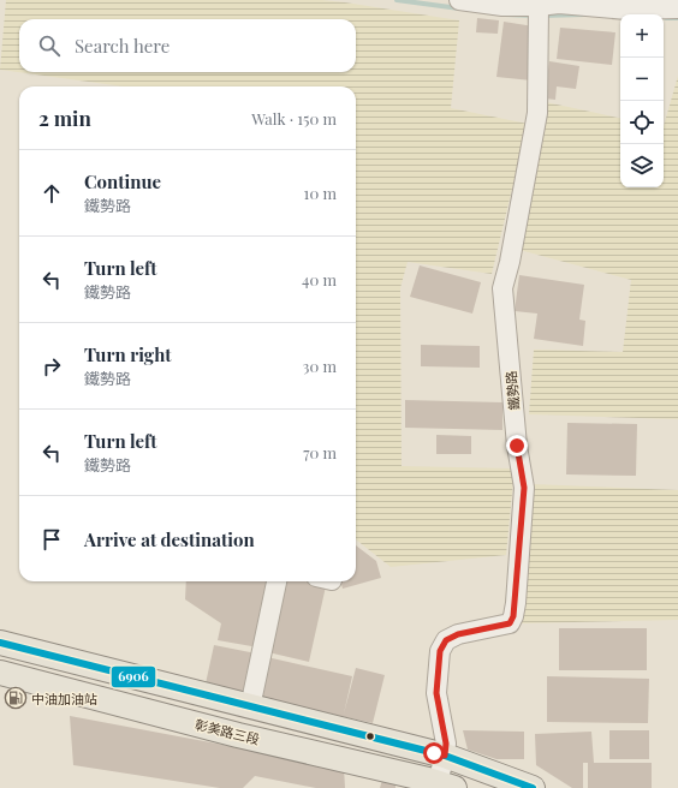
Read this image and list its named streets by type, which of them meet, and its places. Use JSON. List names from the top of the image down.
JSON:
{
  "streets": {
    "main road": ["彰美路三段"],
    "street": ["鐵勢路"]
  },
  "crossings": [
    ["鐵勢路", "彰美路三段"]
  ],
  "places": {
    "fuel station": ["中油加油站"]
  },
  "lines": ["transit line 6906"],
  "page": {
    "map_buttons": ["+", "−"],
    "search": "Search here",
    "heading": ["2 min", "Walk · 150 m"],
    "list": [
      ["Continue", "鐵勢路", "10 m"],
      ["Turn left", "鐵勢路", "40 m"],
      ["Turn right", "鐵勢路", "30 m"],
      ["Turn left", "鐵勢路", "70 m"],
      "Arrive at destination"
    ]
  }
}
